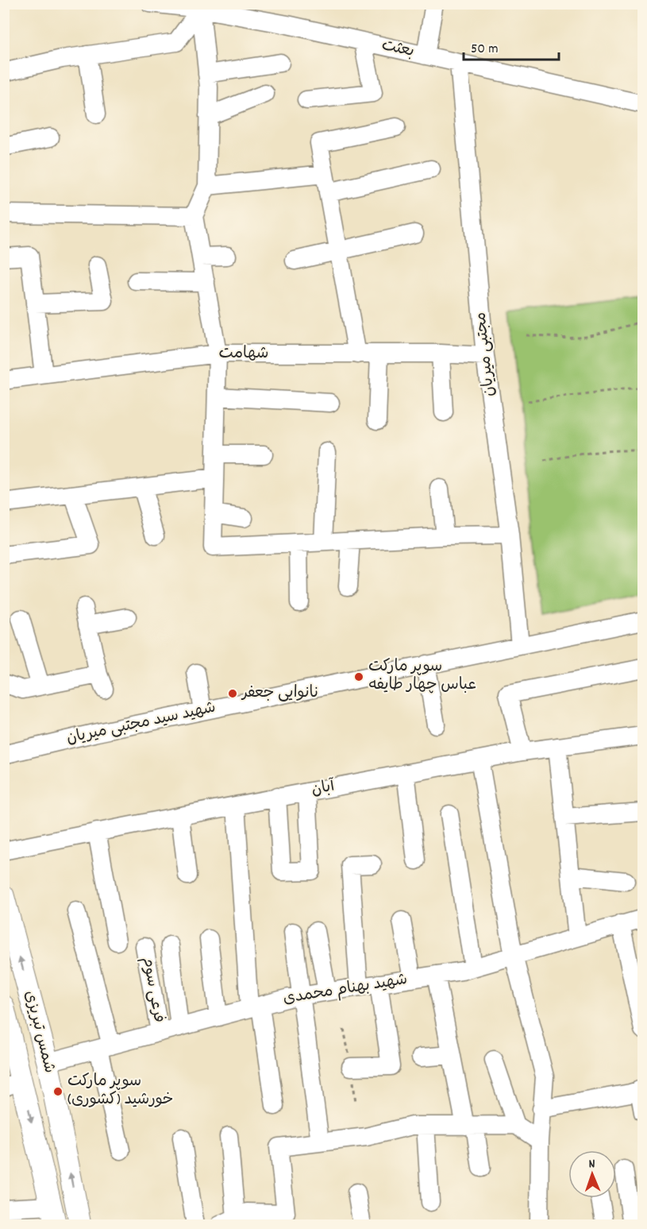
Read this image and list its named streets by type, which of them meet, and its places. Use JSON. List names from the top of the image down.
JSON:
{
  "streets": {
    "main road": ["شمس تبریزی"],
    "street": [
      "بعثت",
      "شهامت",
      "مجتبی میریان",
      "شهید سید مجتبی میریان",
      "آبان",
      "فرعی سوم",
      "شهید بهنام محمدی"
    ]
  },
  "crossings": [
    ["بعثت", "مجتبی میریان"],
    ["شهامت", "مجتبی میریان"],
    ["مجتبی میریان", "شهید سید مجتبی میریان"],
    ["فرعی سوم", "شهید بهنام محمدی"],
    ["شهید بهنام محمدی", "شمس تبریزی"]
  ],
  "places": ["سوپر مارکت عباس چهار طایفه", "نانوایی جعفر", "سوپر مارکت خورشید (کشوری)"],
  "scale_bar": "50 m",
  "north": "top"
}
